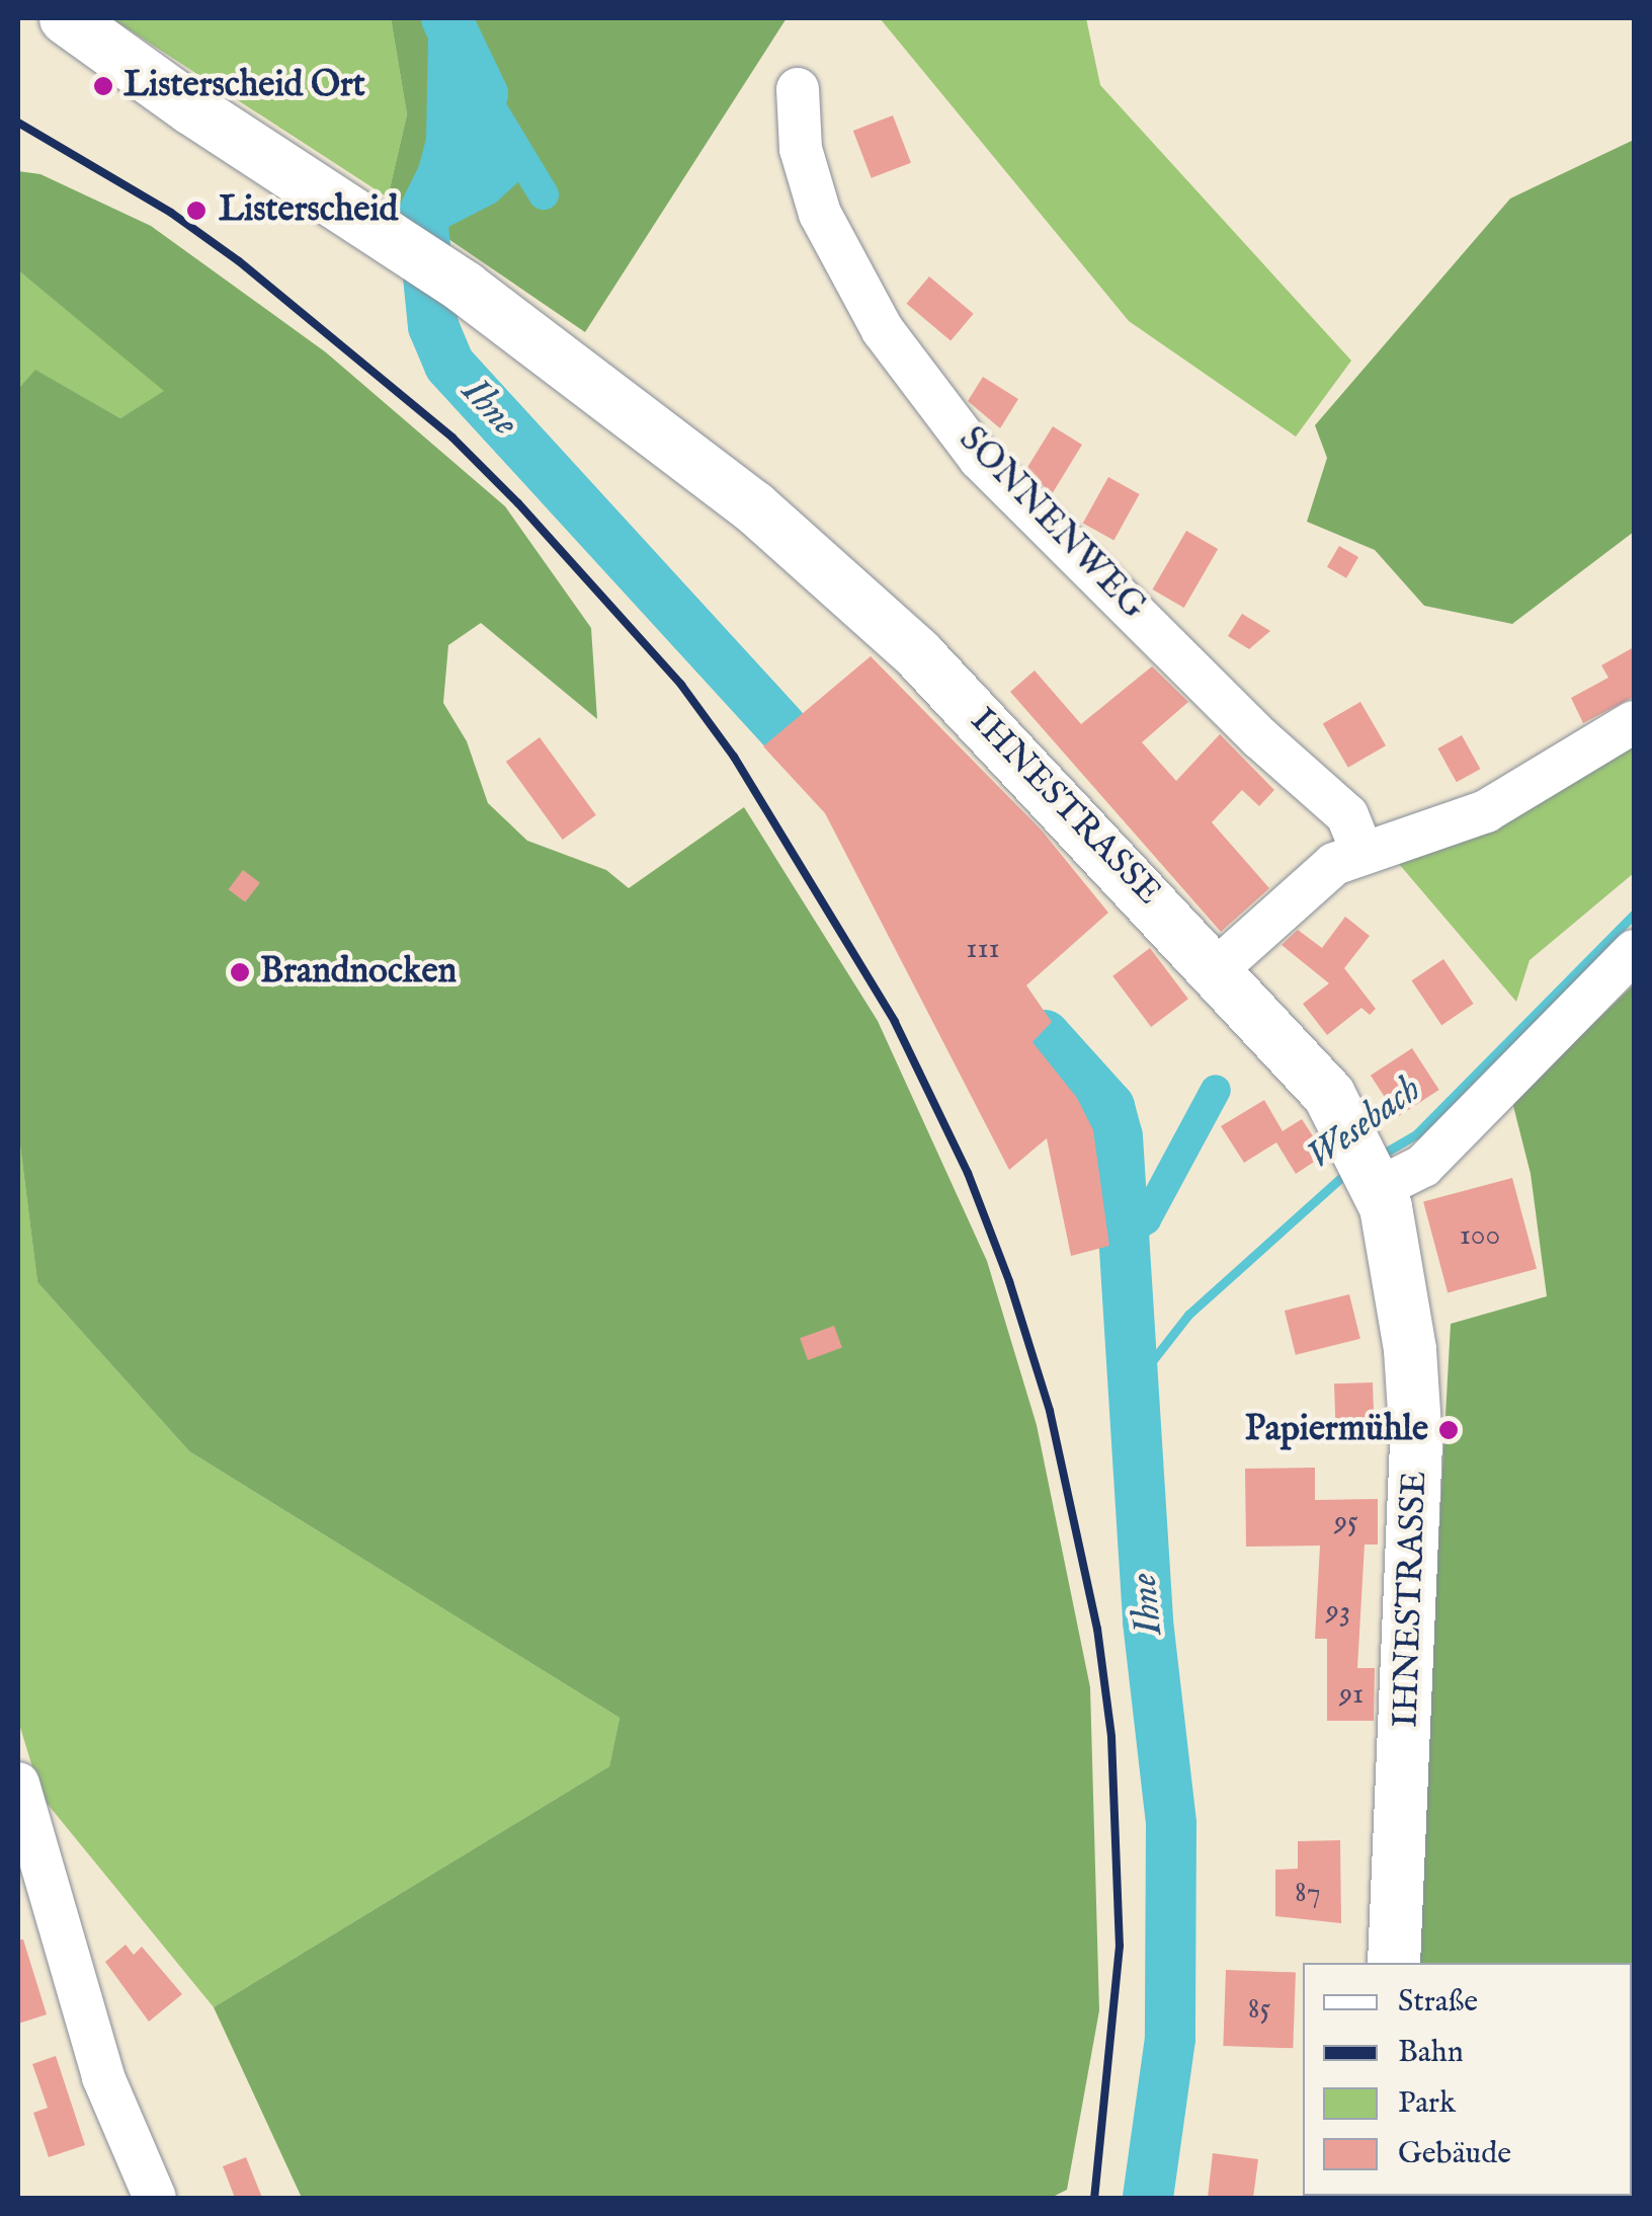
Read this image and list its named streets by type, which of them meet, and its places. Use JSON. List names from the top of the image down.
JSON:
{
  "streets": {
    "main road": ["IHNESTRASSE"],
    "street": ["SONNENWEG"]
  },
  "water": ["Ihne", "Wesebach"],
  "places": [
    "Listerscheid Ort",
    "Listerscheid",
    "Brandnocken",
    "Papiermühle"
  ],
  "house_numbers": [
    "111",
    "100",
    "95",
    "93",
    "91",
    "87",
    "85"
  ],
  "legend": [
    "Straße",
    "Bahn",
    "Park",
    "Gebäude"
  ]
}
